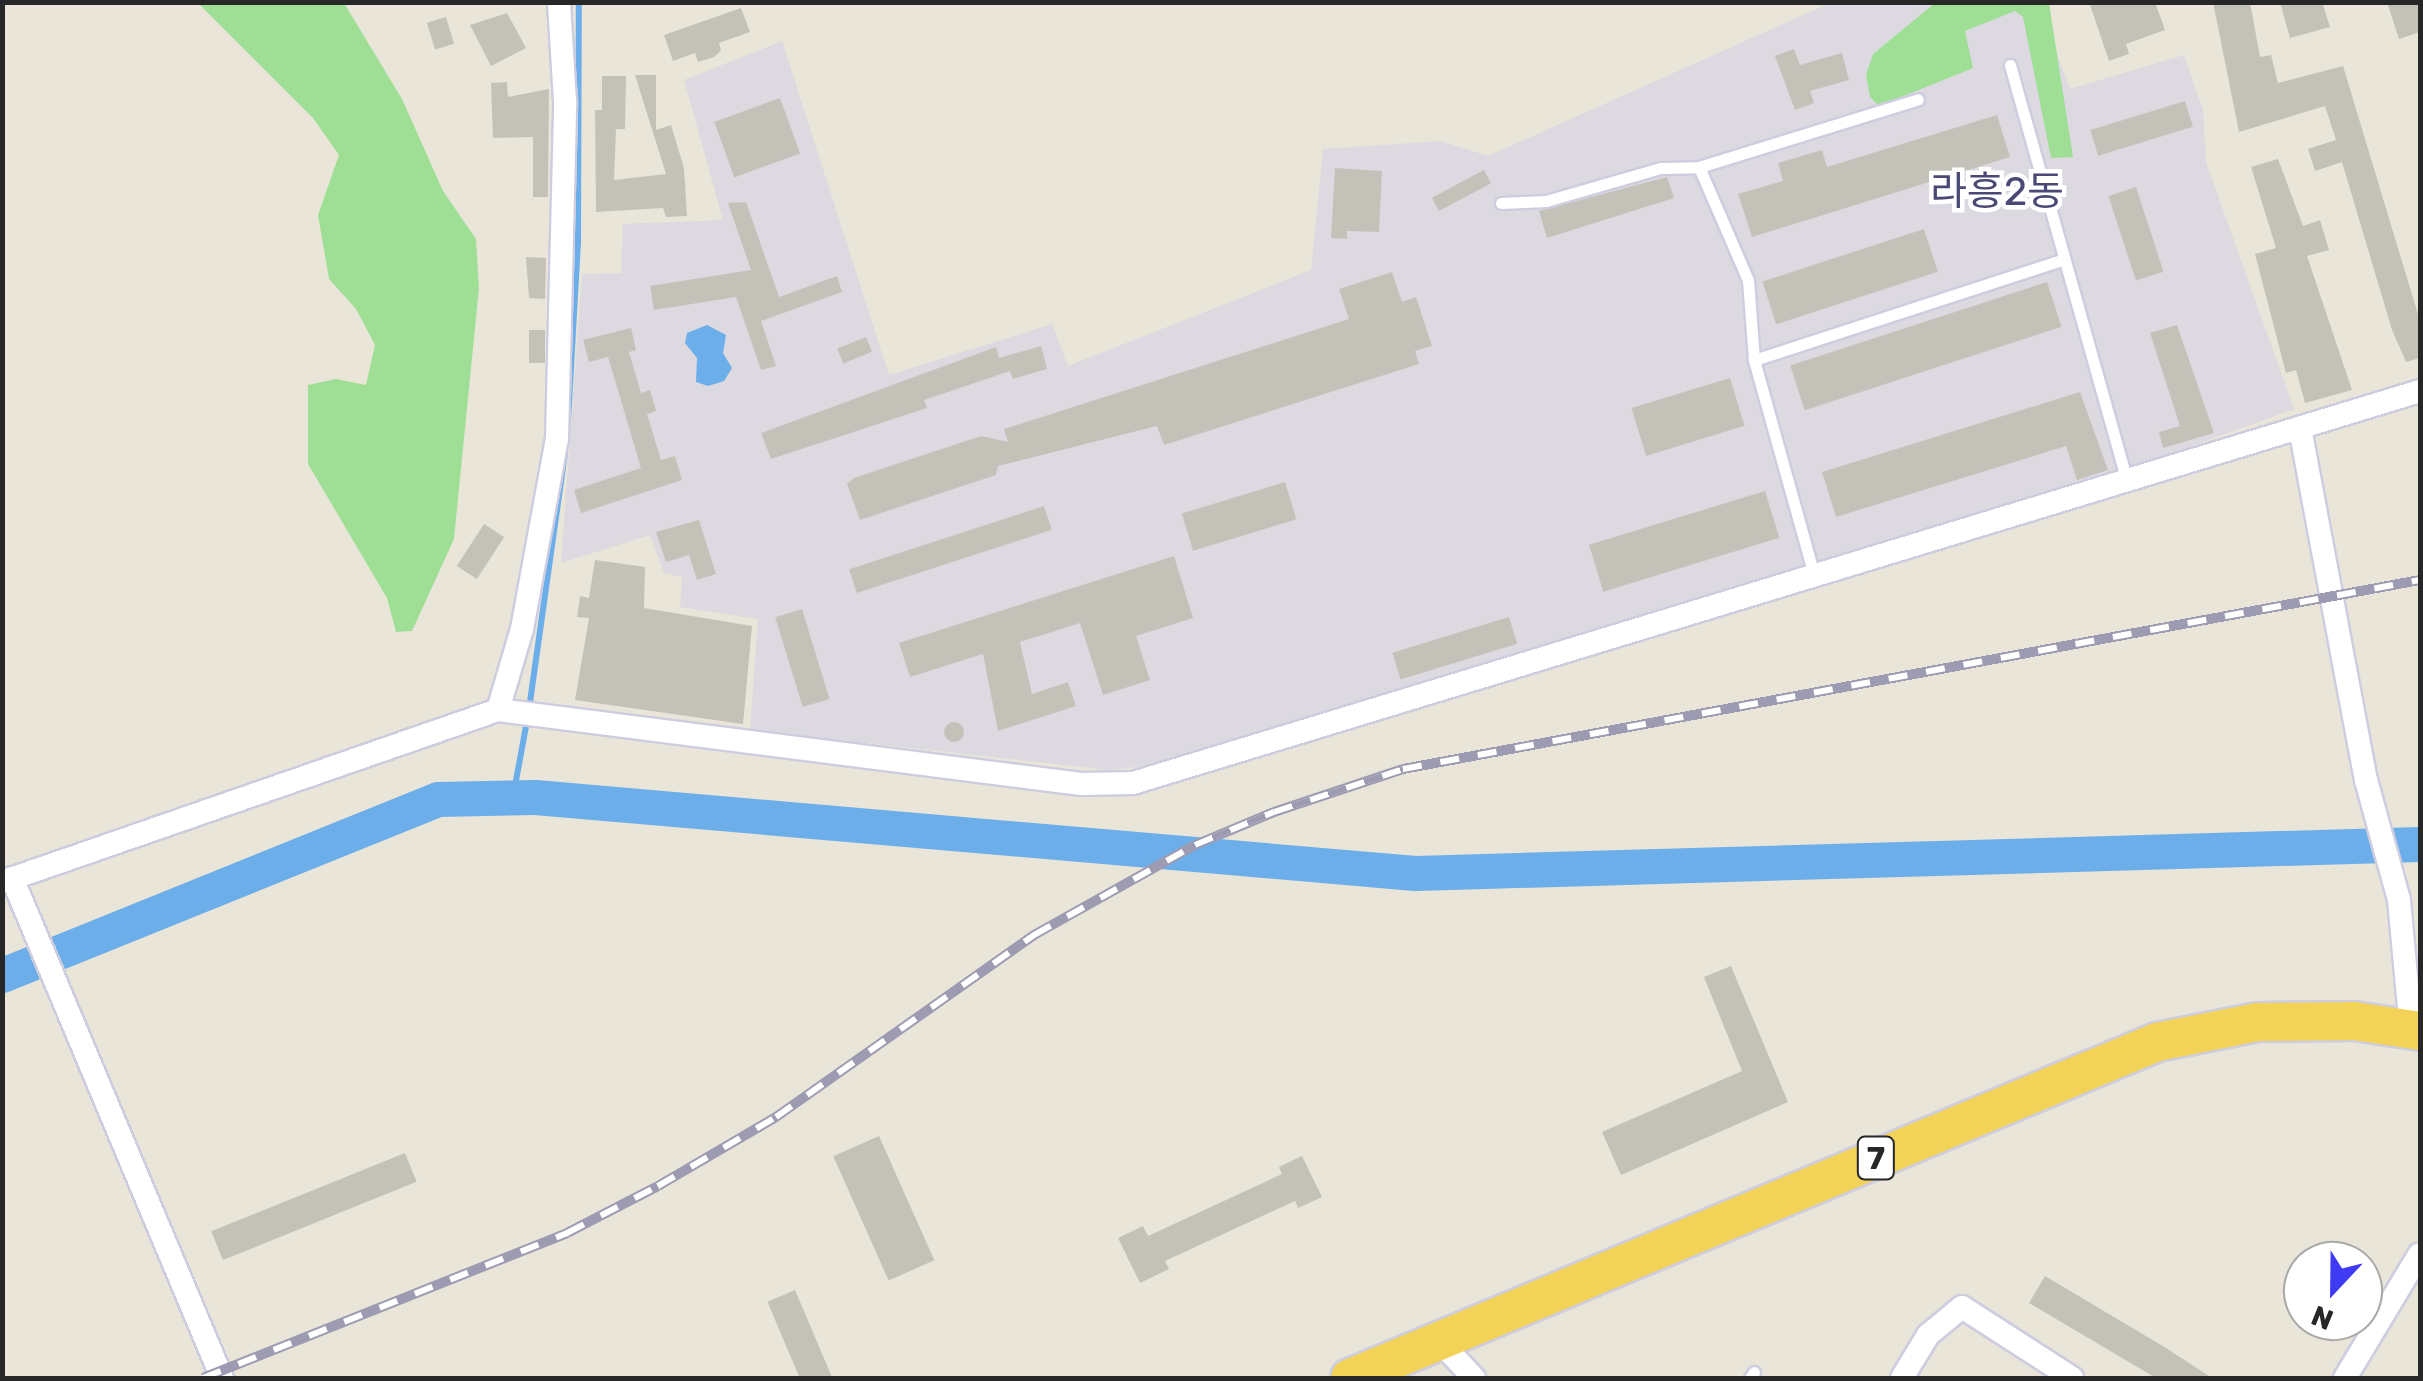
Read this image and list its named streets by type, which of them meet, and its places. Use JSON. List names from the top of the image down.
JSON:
{
  "streets": {
    "highway": ["7"]
  },
  "districts": ["라흥2동"],
  "north": "bottom"
}
